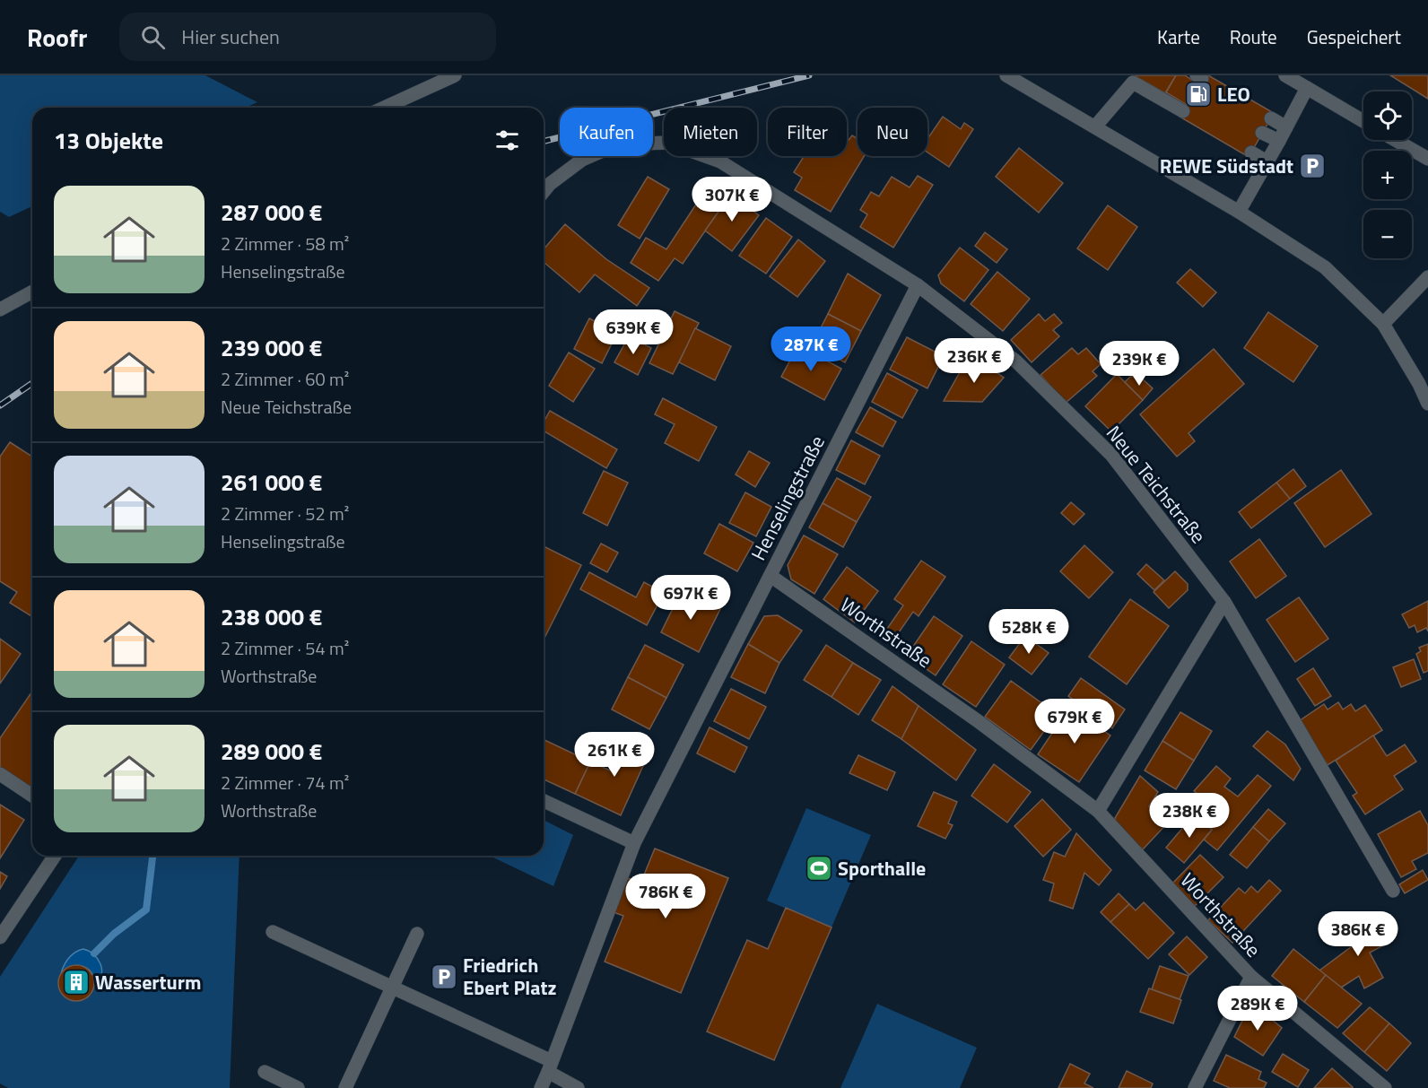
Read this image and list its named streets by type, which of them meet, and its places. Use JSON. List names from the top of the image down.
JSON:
{
  "streets": {
    "street": ["Neue Teichstraße", "Henselingstraße", "Worthstraße"]
  },
  "crossings": [
    ["Neue Teichstraße", "Henselingstraße"],
    ["Henselingstraße", "Worthstraße"]
  ],
  "places": {
    "fuel station": ["LEO"],
    "parking": ["REWE Südstadt", "Friedrich Ebert Platz"],
    "sports": ["Sporthalle"],
    "building": ["Wasserturm"]
  },
  "page": {
    "header": "Roofr",
    "search": "Hier suchen",
    "nav": ["Karte", "Route", "Gespeichert"],
    "map_buttons": ["+", "−"],
    "chip": [
      "Kaufen",
      "Mieten",
      "Filter",
      "Neu"
    ],
    "heading": "13 Objekte",
    "list": [
      {
        "name": "287 000 €",
        "note": "2 Zimmer · 58 m² · Henselingstraße"
      },
      {
        "name": "239 000 €",
        "note": "2 Zimmer · 60 m² · Neue Teichstraße"
      },
      {
        "name": "261 000 €",
        "note": "2 Zimmer · 52 m² · Henselingstraße"
      },
      {
        "name": "238 000 €",
        "note": "2 Zimmer · 54 m² · Worthstraße"
      },
      {
        "name": "289 000 €",
        "note": "2 Zimmer · 74 m² · Worthstraße"
      }
    ],
    "price": [
      "307K €",
      "639K €",
      "287K €",
      "236K €",
      "239K €",
      "697K €",
      "528K €",
      "679K €",
      "261K €",
      "238K €",
      "786K €",
      "386K €",
      "289K €"
    ]
  }
}
